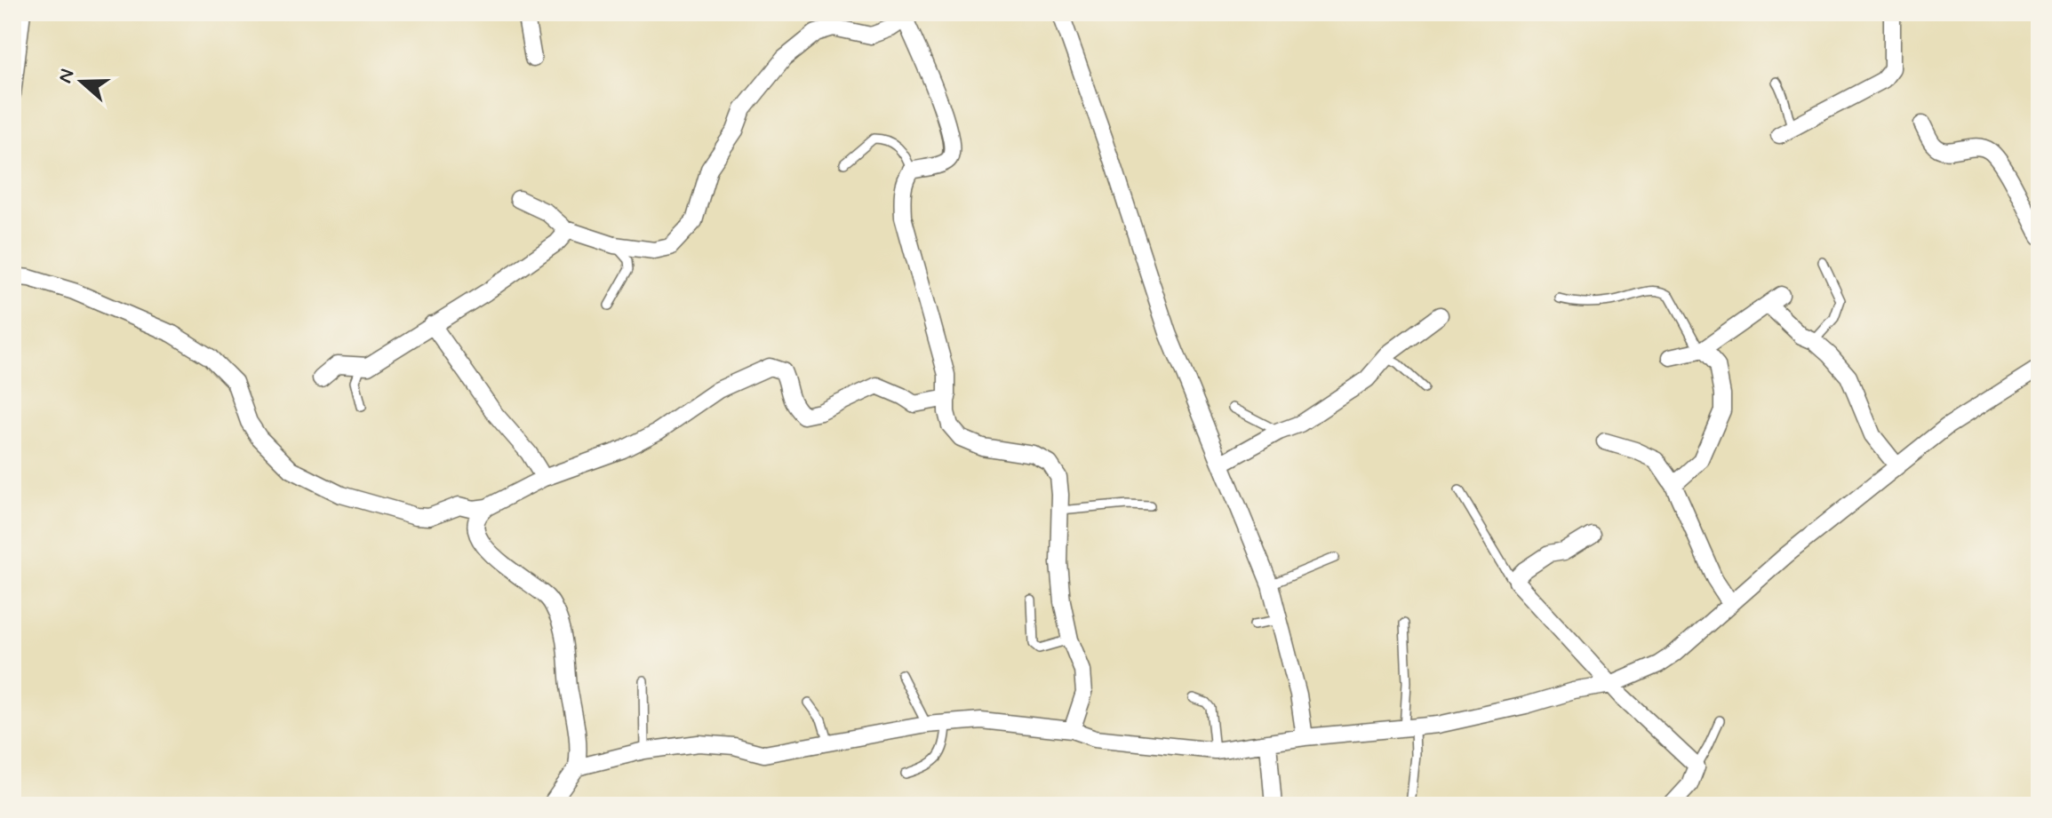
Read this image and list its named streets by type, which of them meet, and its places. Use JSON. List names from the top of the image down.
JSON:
{
  "north": "left"
}
